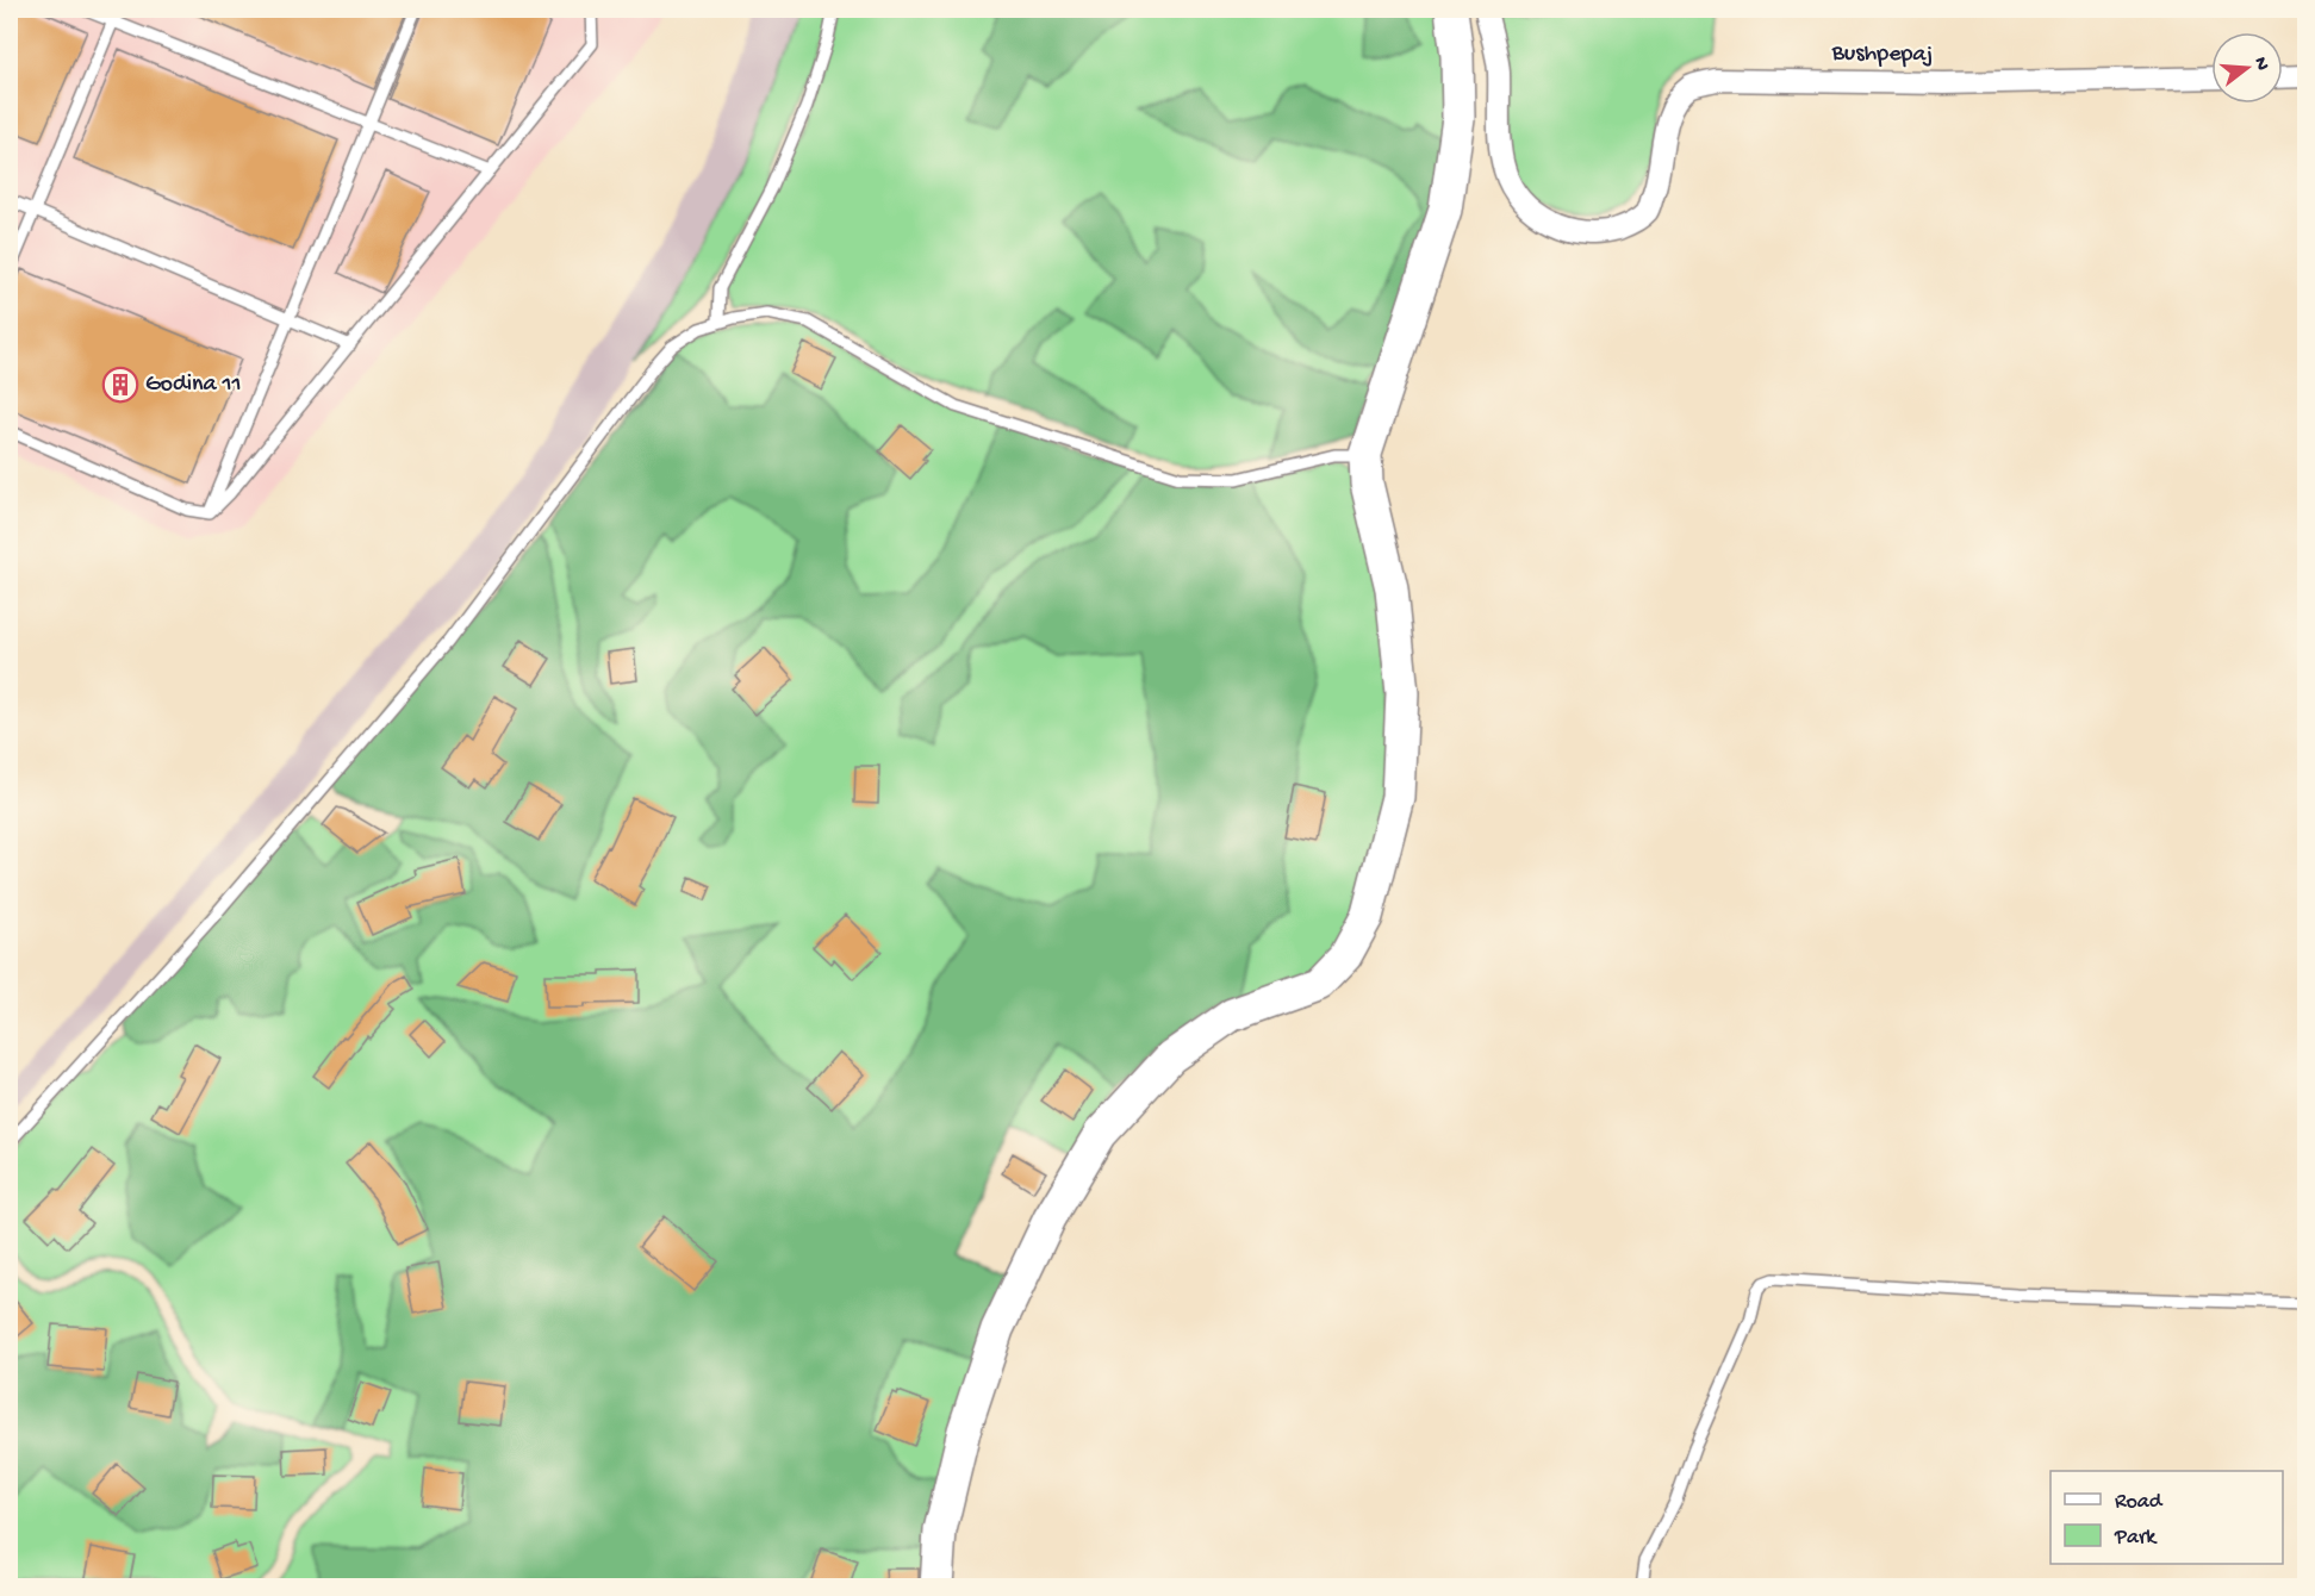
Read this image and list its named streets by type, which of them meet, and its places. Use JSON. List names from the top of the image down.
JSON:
{
  "streets": {
    "street": ["Bushpepaj"]
  },
  "places": {
    "building": ["Godina 11"]
  },
  "legend": ["Road", "Park"],
  "north": "right"
}
